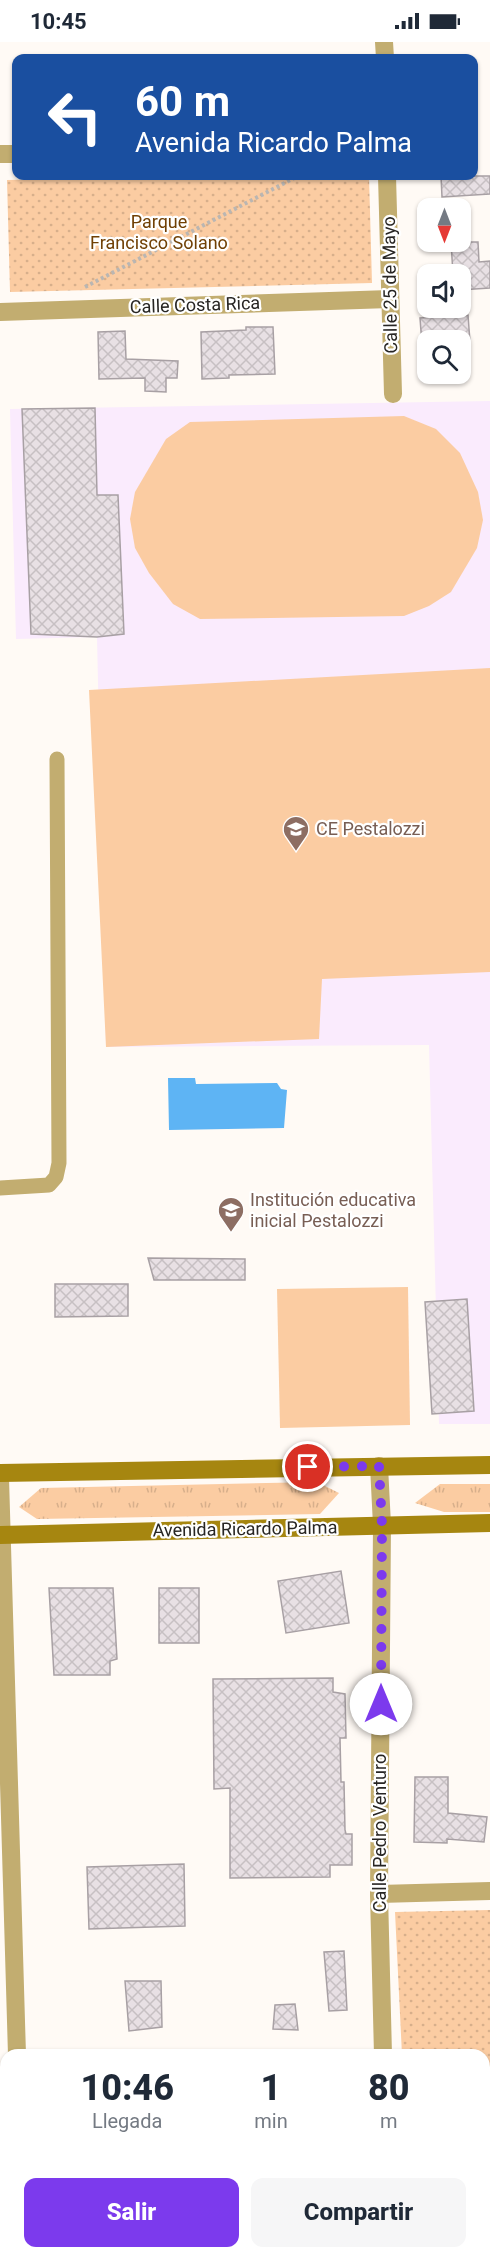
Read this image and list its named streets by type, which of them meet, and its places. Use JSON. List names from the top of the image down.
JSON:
{
  "streets": {
    "main road": ["Avenida Ricardo Palma"],
    "street": ["Calle 25 de Mayo", "Calle Costa Rica", "Calle Pedro Venturo"]
  },
  "crossings": [
    ["Calle 25 de Mayo", "Calle Costa Rica"],
    ["Avenida Ricardo Palma", "Calle Pedro Venturo"]
  ],
  "parks": ["Parque Francisco Solano"],
  "places": {
    "school or university": ["CE Pestalozzi", "Institución educativa inicial Pestalozzi"]
  },
  "north": "bottom",
  "page": {
    "status": "10:45",
    "turn": ["60 m", "Avenida Ricardo Palma"],
    "eta": [
      "10:46",
      "Llegada",
      "1",
      "min",
      "80",
      "m"
    ],
    "buttons": ["Salir", "Compartir"]
  }
}
